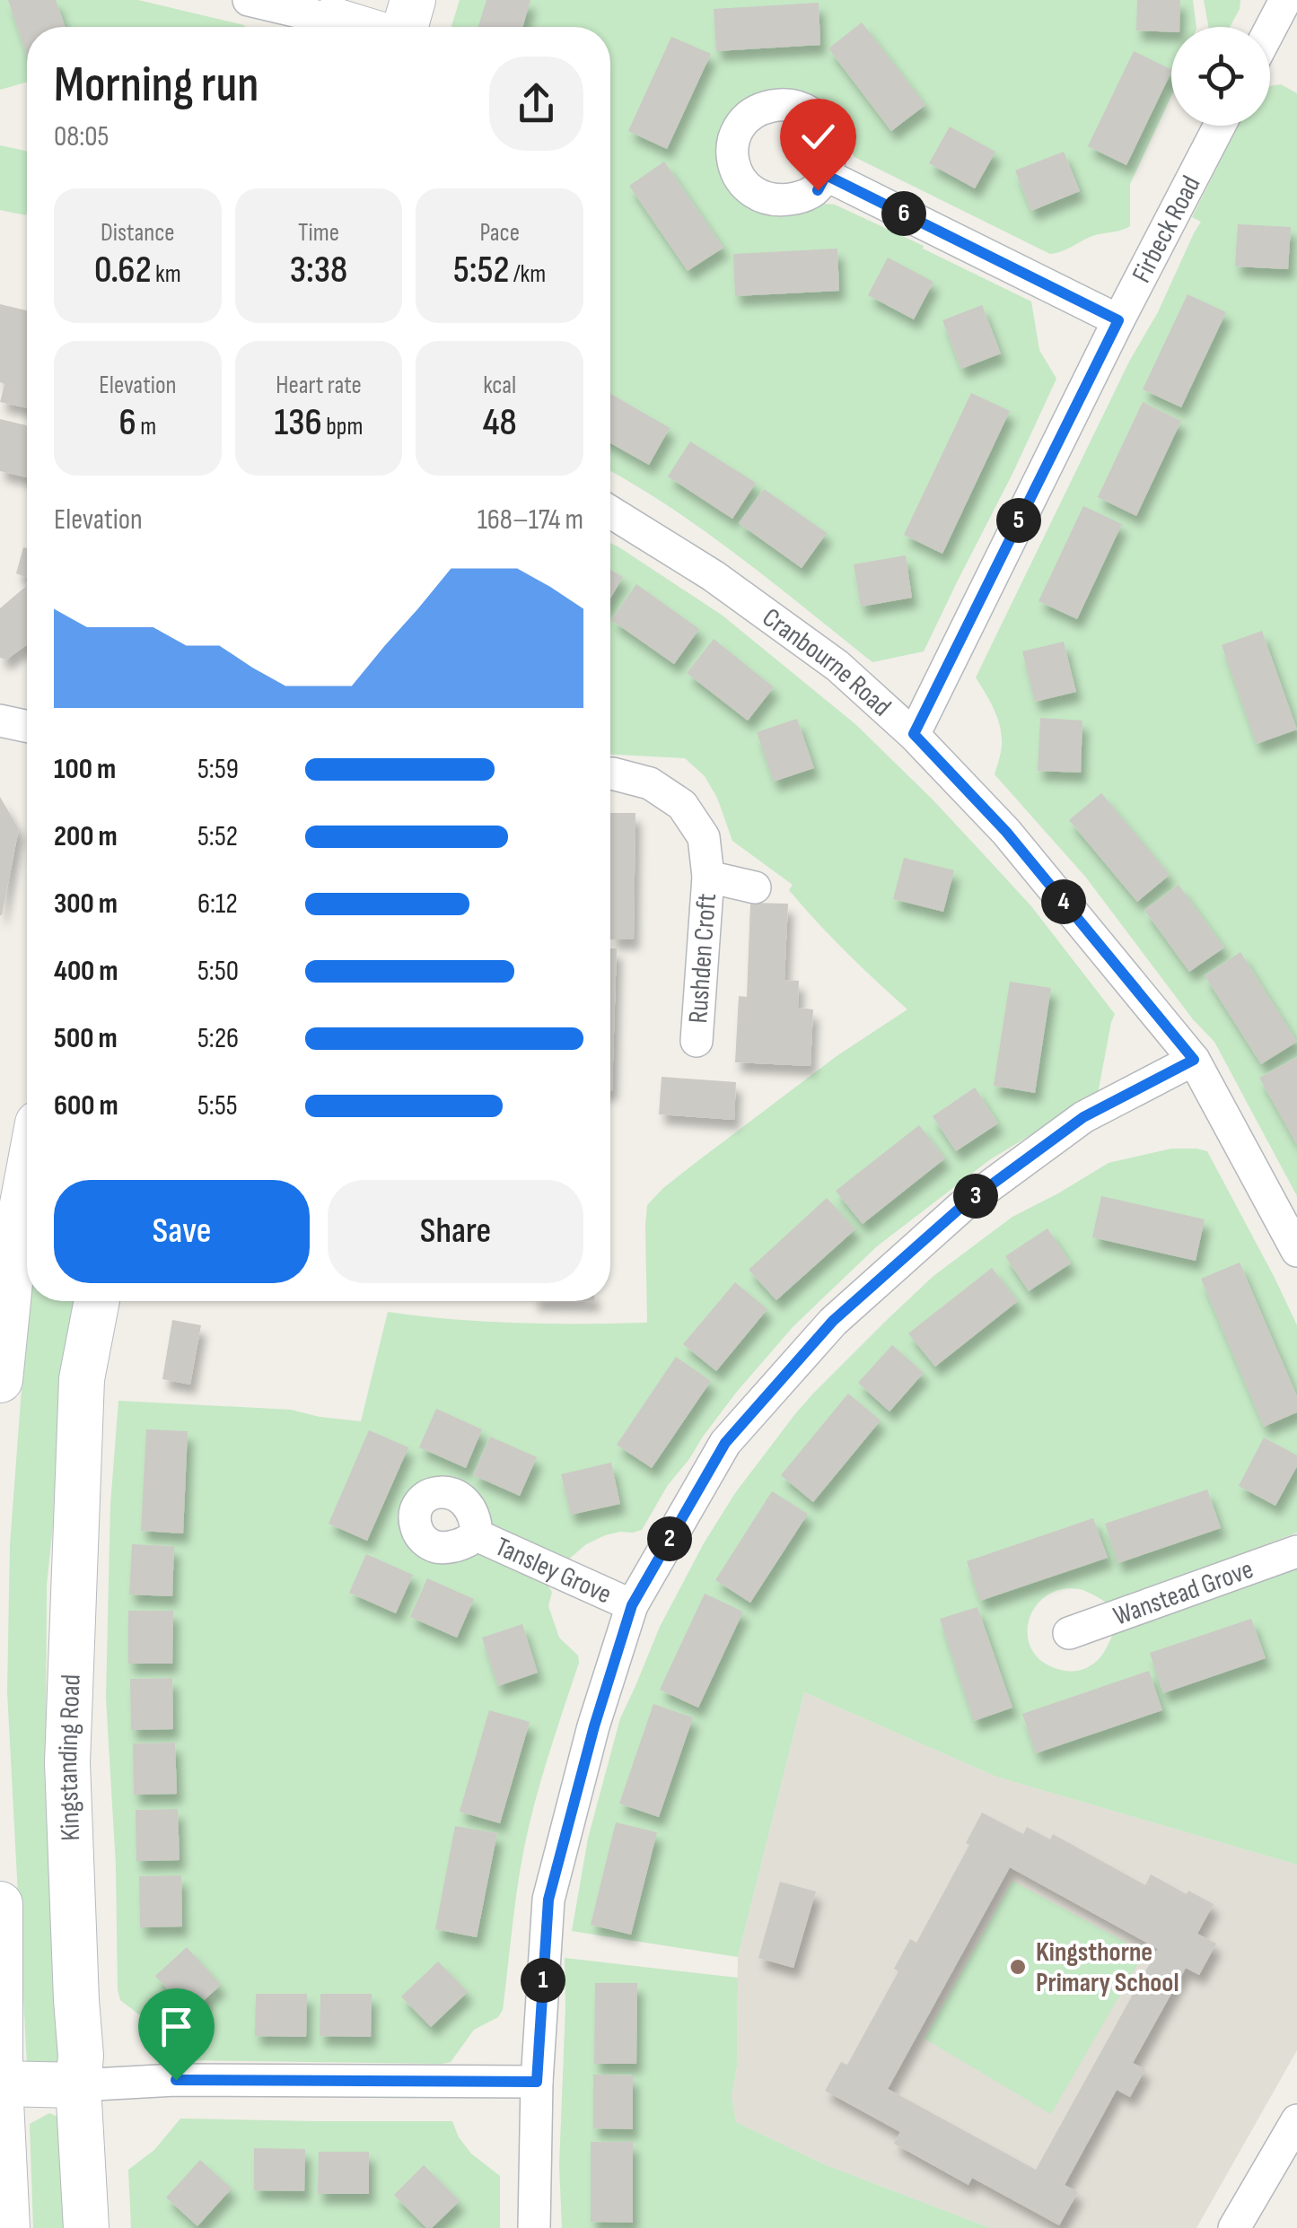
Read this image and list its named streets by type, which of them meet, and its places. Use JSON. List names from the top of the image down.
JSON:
{
  "streets": {
    "main road": ["Kingstanding Road"],
    "street": [
      "Firbeck Road",
      "Cranbourne Road",
      "Rushden Croft",
      "Tansley Grove",
      "Wanstead Grove"
    ]
  },
  "crossings": [
    ["Firbeck Road", "Cranbourne Road"]
  ],
  "places": ["Kingsthorne Primary School"],
  "page": {
    "heading": ["Morning run", "08:05"],
    "stats": [
      ["Distance", "0.62 km"],
      ["Time", "3:38"],
      ["Pace", "5:52 /km"],
      ["Elevation", "6 m"],
      ["Heart rate", "136 bpm"],
      ["kcal", "48"]
    ],
    "pins": [
      "6",
      "5",
      "4",
      "3",
      "2",
      "1"
    ],
    "chart": ["Elevation", "168–174 m"],
    "list": [
      {
        "name": "100 m",
        "note": "5:59"
      },
      {
        "name": "200 m",
        "note": "5:52"
      },
      {
        "name": "300 m",
        "note": "6:12"
      },
      {
        "name": "400 m",
        "note": "5:50"
      },
      {
        "name": "500 m",
        "note": "5:26"
      },
      {
        "name": "600 m",
        "note": "5:55"
      }
    ],
    "buttons": ["Save", "Share"]
  }
}
